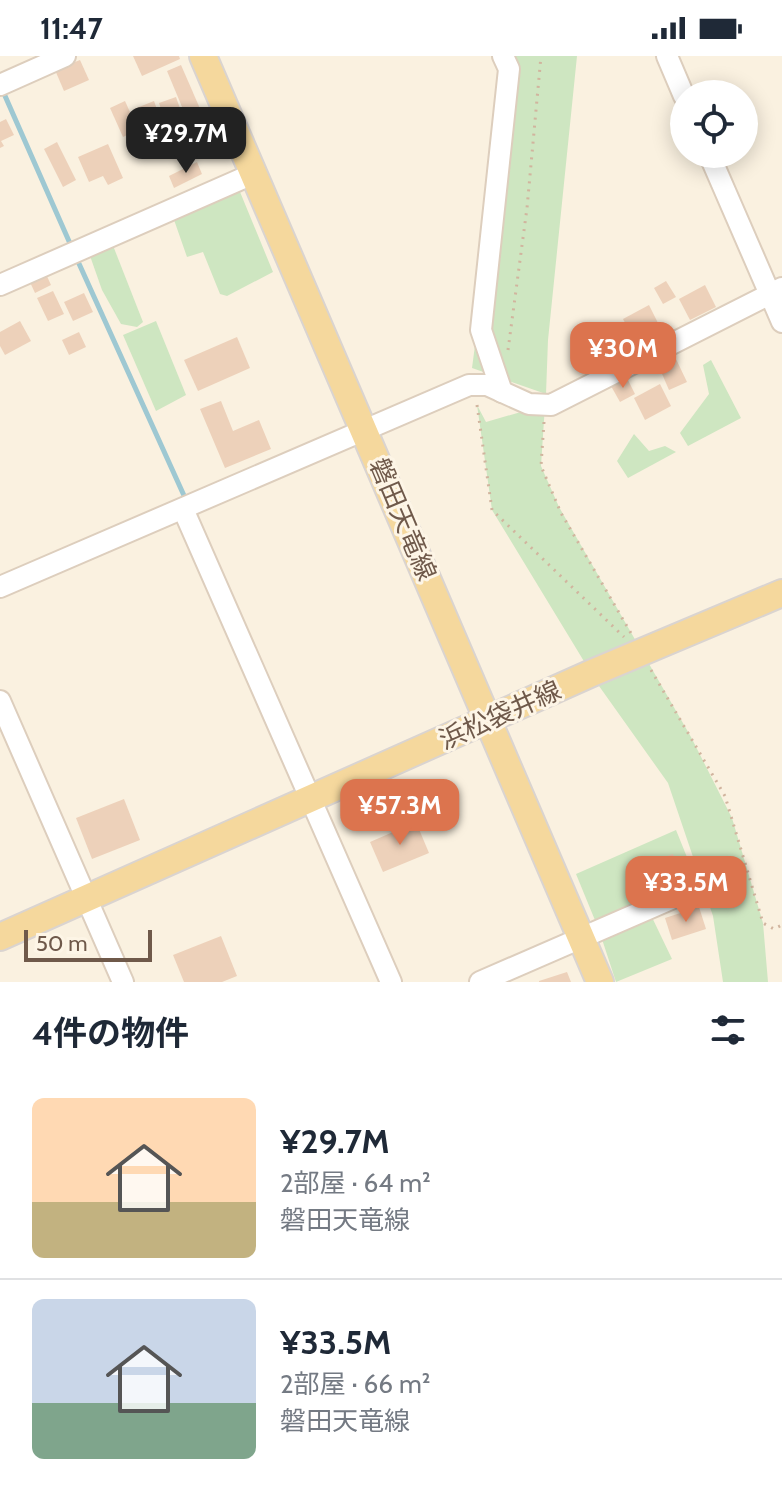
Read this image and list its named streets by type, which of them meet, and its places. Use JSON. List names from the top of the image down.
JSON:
{
  "streets": {
    "main road": ["磐田天竜線", "浜松袋井線"]
  },
  "crossings": [
    ["磐田天竜線", "浜松袋井線"]
  ],
  "scale_bar": "50 m",
  "page": {
    "status": "11:47",
    "price": [
      "¥29.7M",
      "¥30M",
      "¥57.3M",
      "¥33.5M"
    ],
    "scale": "50 m",
    "heading": "4件の物件",
    "list": [
      {
        "name": "¥29.7M",
        "note": "2部屋 · 64 m² · 磐田天竜線"
      },
      {
        "name": "¥33.5M",
        "note": "2部屋 · 66 m² · 磐田天竜線"
      }
    ]
  }
}
